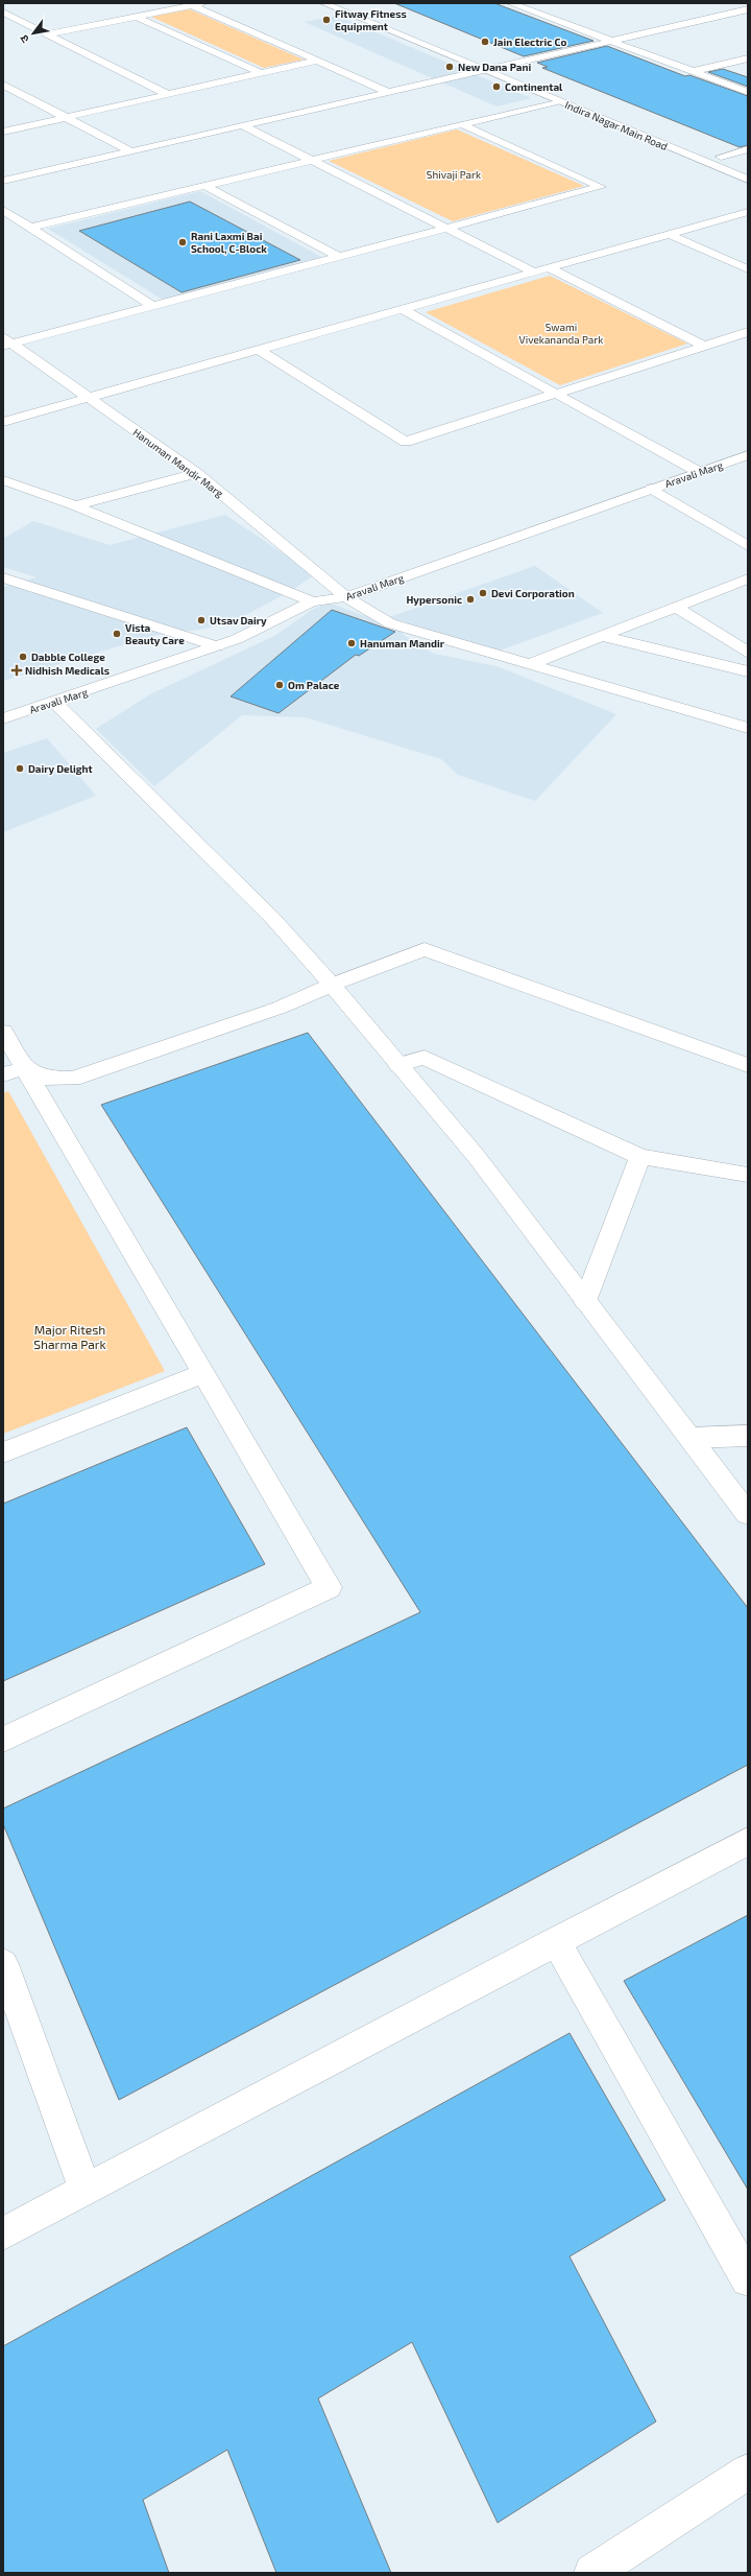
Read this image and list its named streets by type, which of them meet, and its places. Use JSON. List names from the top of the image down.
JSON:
{
  "streets": {
    "street": ["Indira Nagar Main Road", "Hanuman Mandir Marg", "Aravali Marg"]
  },
  "crossings": [
    ["Hanuman Mandir Marg", "Aravali Marg"]
  ],
  "parks": ["Shivaji Park", "Swami Vivekananda Park", "Major Ritesh Sharma Park"],
  "places": {
    "other": [
      "Fitway Fitness Equipment",
      "Jain Electric Co",
      "New Dana Pani",
      "Continental",
      "Rani Laxmi Bai School, C-Block",
      "Devi Corporation",
      "Hypersonic",
      "Utsav Dairy",
      "Vista Beauty Care",
      "Hanuman Mandir",
      "Dabble College",
      "Om Palace",
      "Dairy Delight"
    ],
    "health": ["Nidhish Medicals"]
  },
  "north": "bottom left"
}
